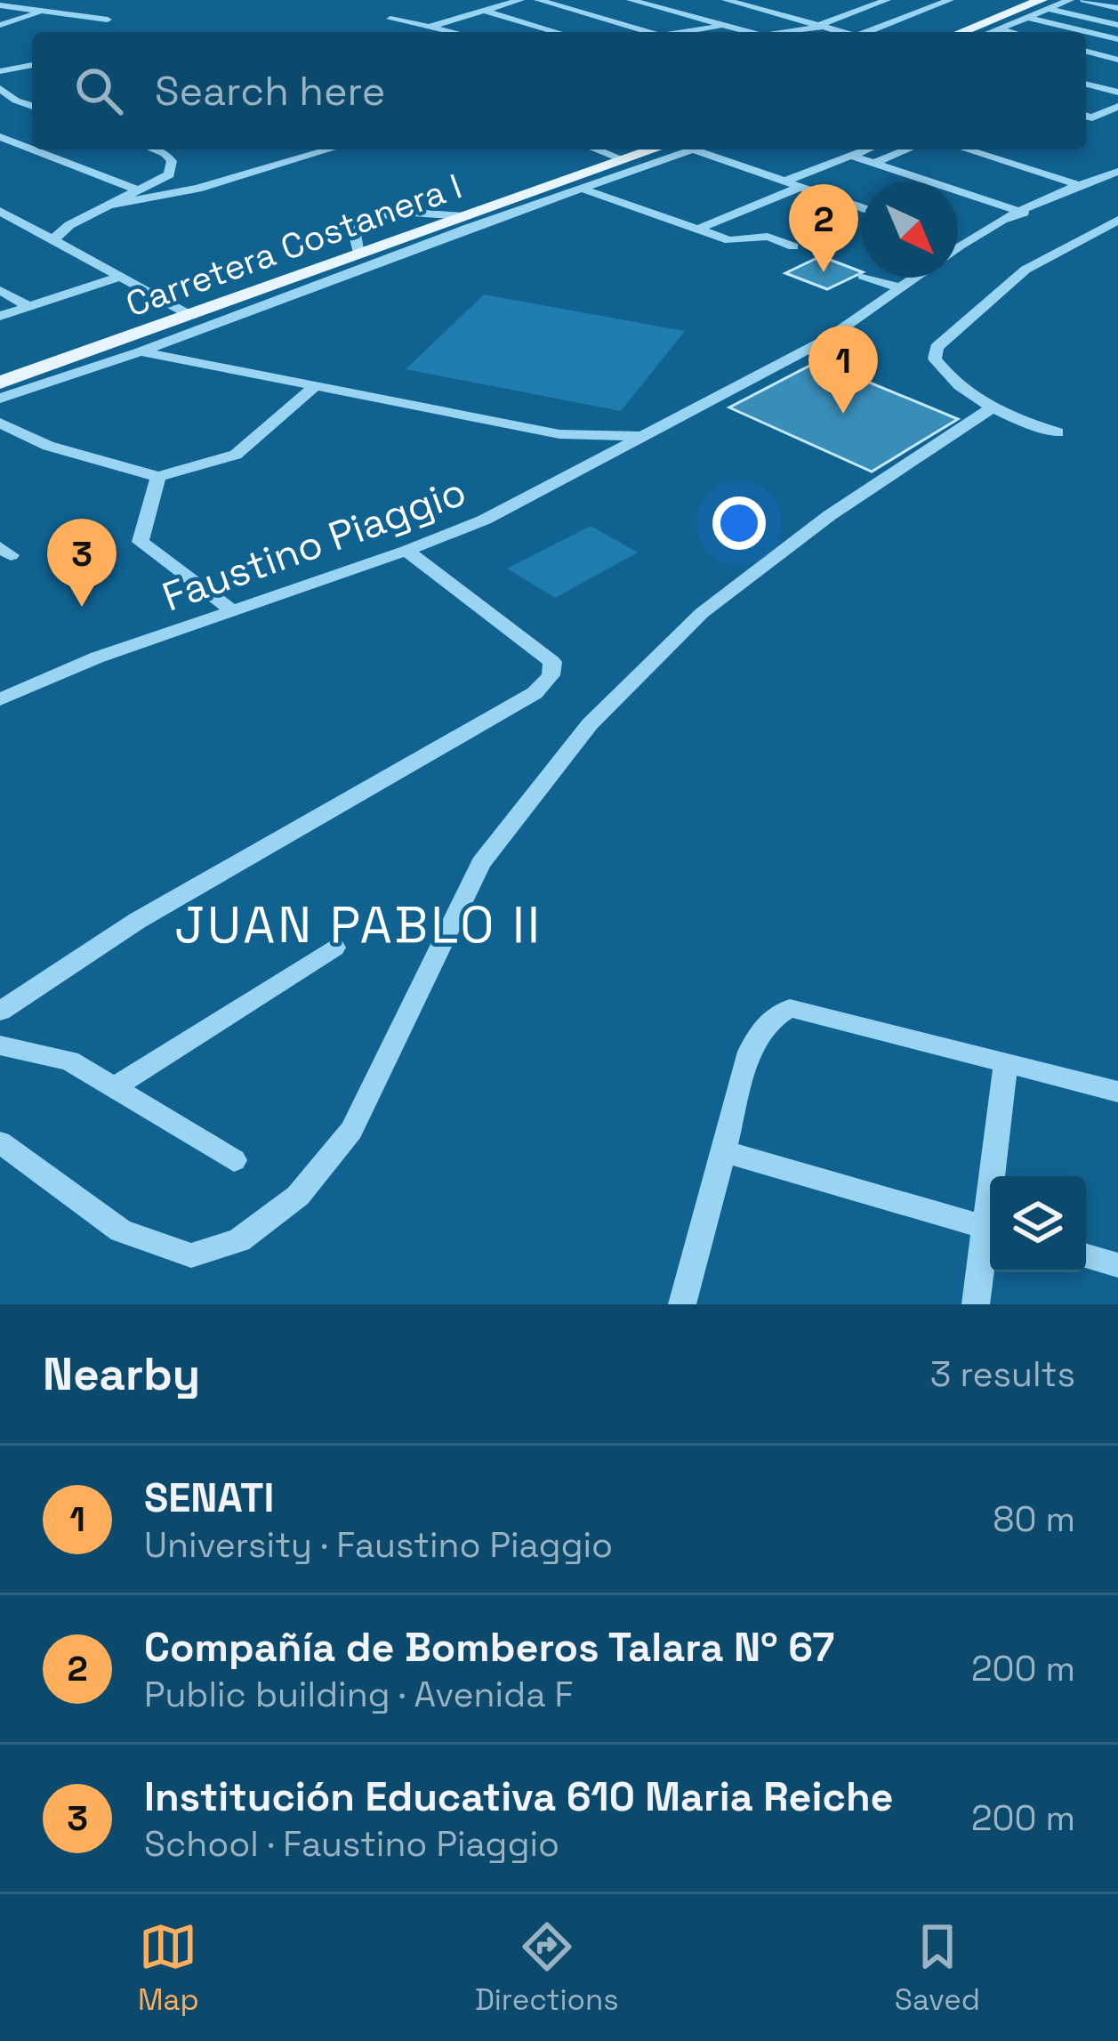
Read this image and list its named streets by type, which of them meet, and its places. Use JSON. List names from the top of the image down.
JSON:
{
  "streets": {
    "main road": ["Carretera Costanera I"],
    "street": ["Faustino Piaggio"]
  },
  "districts": ["JUAN PABLO II"],
  "north": "bottom right",
  "page": {
    "search": "Search here",
    "pins": ["2", "1", "3"],
    "heading": ["Nearby", "3 results"],
    "list": [
      {
        "mark": "1",
        "name": "SENATI",
        "note": "University · Faustino Piaggio",
        "value": "80 m"
      },
      {
        "mark": "2",
        "name": "Compañía de Bomberos Talara Nº 67",
        "note": "Public building · Avenida F",
        "value": "200 m"
      },
      {
        "mark": "3",
        "name": "Institución Educativa 610 Maria Reiche",
        "note": "School · Faustino Piaggio",
        "value": "200 m"
      }
    ],
    "nav": ["Map", "Directions", "Saved"]
  }
}
